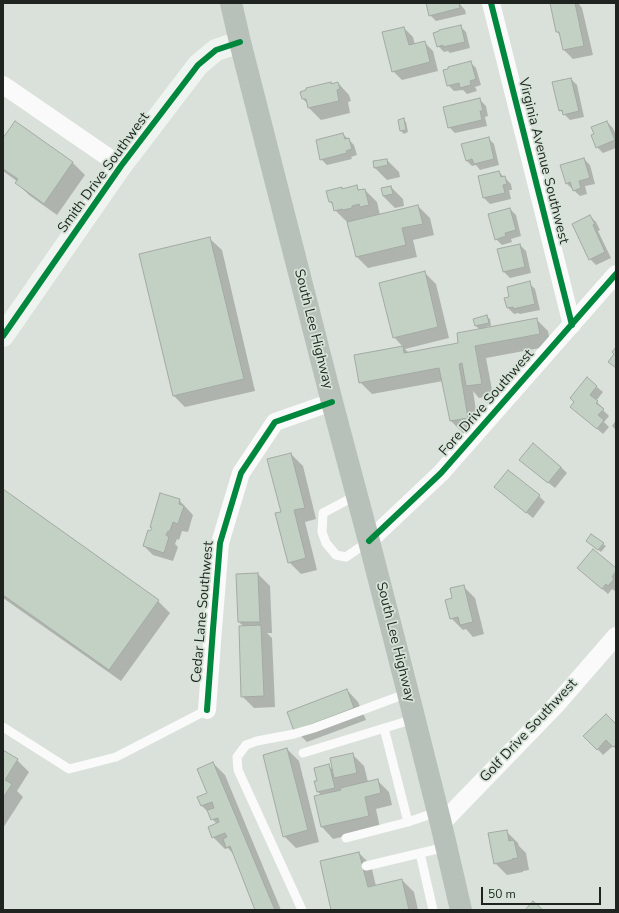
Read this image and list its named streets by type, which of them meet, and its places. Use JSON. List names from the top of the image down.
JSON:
{
  "streets": {
    "main road": ["South Lee Highway"],
    "street": [
      "Virginia Avenue Southwest",
      "Smith Drive Southwest",
      "Fore Drive Southwest",
      "Cedar Lane Southwest",
      "Golf Drive Southwest"
    ]
  },
  "crossings": [
    ["Virginia Avenue Southwest", "Fore Drive Southwest"],
    ["Smith Drive Southwest", "South Lee Highway"],
    ["South Lee Highway", "Fore Drive Southwest"],
    ["South Lee Highway", "Cedar Lane Southwest"],
    ["South Lee Highway", "Golf Drive Southwest"]
  ],
  "scale_bar": "50 m"
}
